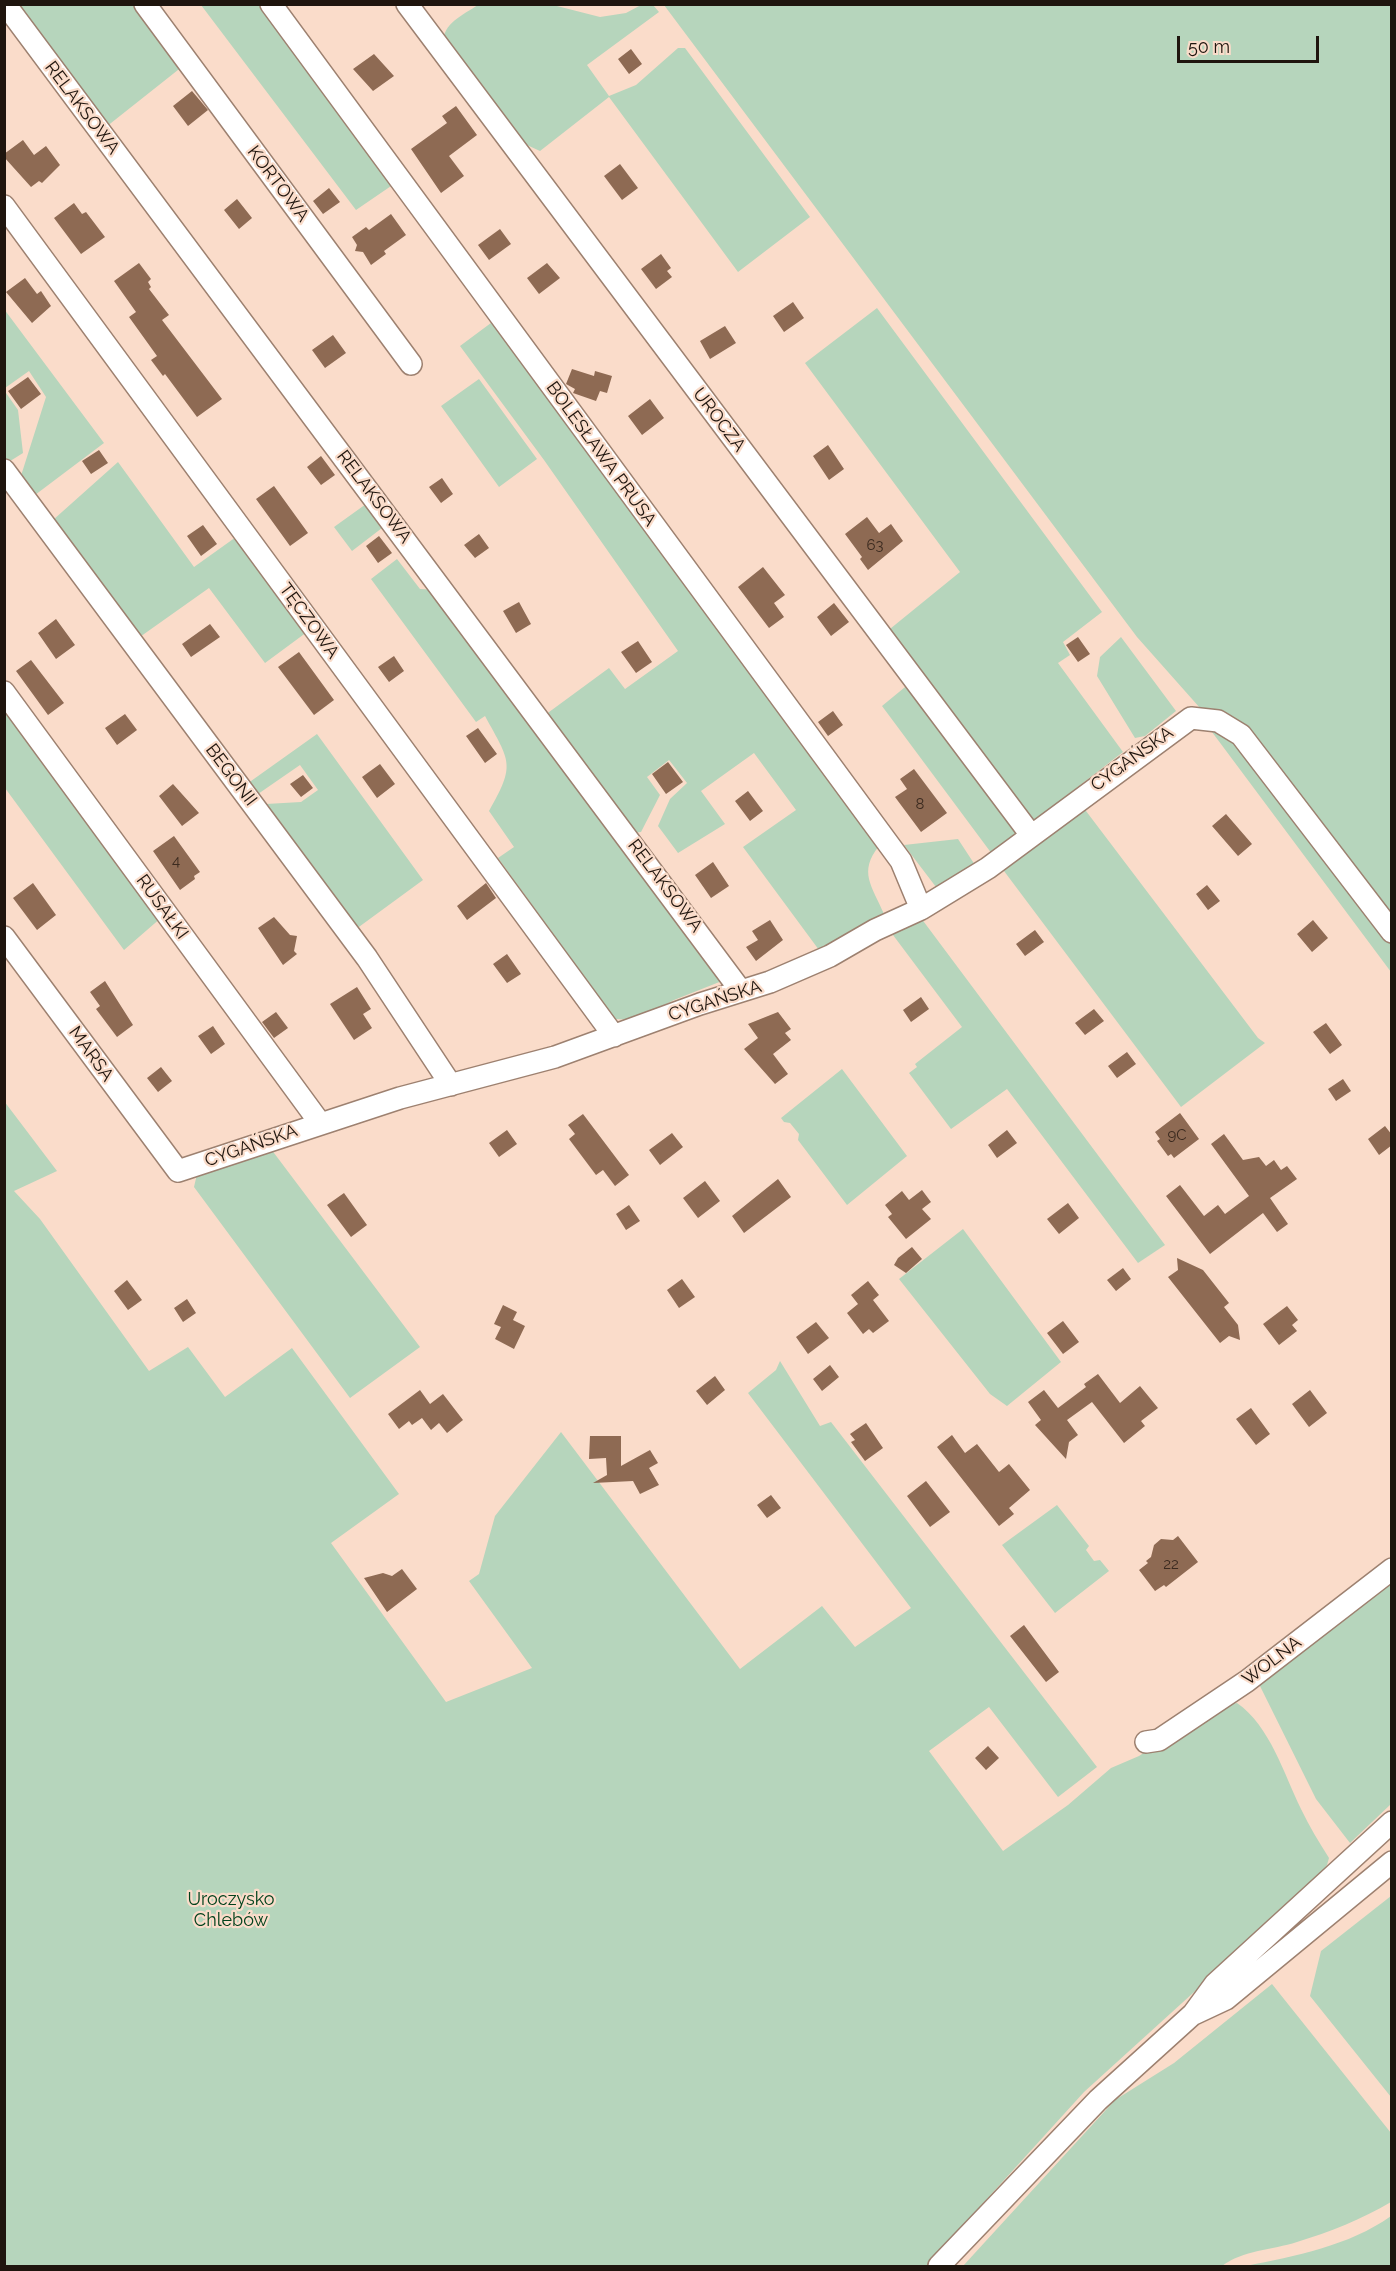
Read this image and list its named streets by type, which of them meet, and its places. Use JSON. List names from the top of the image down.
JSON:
{
  "streets": {
    "street": [
      "RELAKSOWA",
      "KORTOWA",
      "UROCZA",
      "BOLESŁAWA PRUSA",
      "TĘCZOWA",
      "CYGAŃSKA",
      "BEGONII",
      "RUSAŁKI",
      "MARSA",
      "WOLNA"
    ]
  },
  "crossings": [
    ["RELAKSOWA", "CYGAŃSKA"],
    ["UROCZA", "CYGAŃSKA"],
    ["BOLESŁAWA PRUSA", "CYGAŃSKA"],
    ["TĘCZOWA", "CYGAŃSKA"],
    ["CYGAŃSKA", "BEGONII"],
    ["CYGAŃSKA", "RUSAŁKI"],
    ["CYGAŃSKA", "MARSA"]
  ],
  "parks": ["Uroczysko Chlebów"],
  "house_numbers": [
    "63",
    "8",
    "4",
    "9C",
    "22"
  ],
  "scale_bar": "50 m"
}
